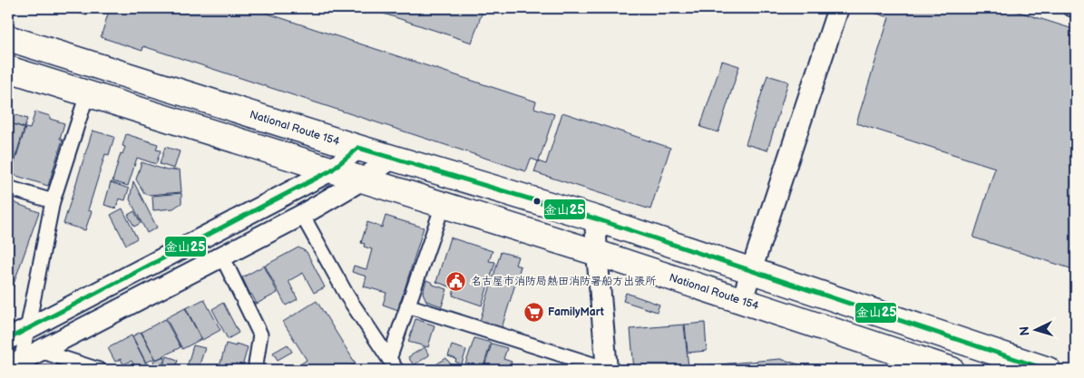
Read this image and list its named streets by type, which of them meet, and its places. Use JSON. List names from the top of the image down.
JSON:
{
  "streets": {
    "highway": ["National Route 154"]
  },
  "places": {
    "public building": ["名古屋市消防局熱田消防署船方出張所"],
    "supermarket": ["FamilyMart"]
  },
  "lines": ["transit line 金山25"],
  "north": "left"
}
